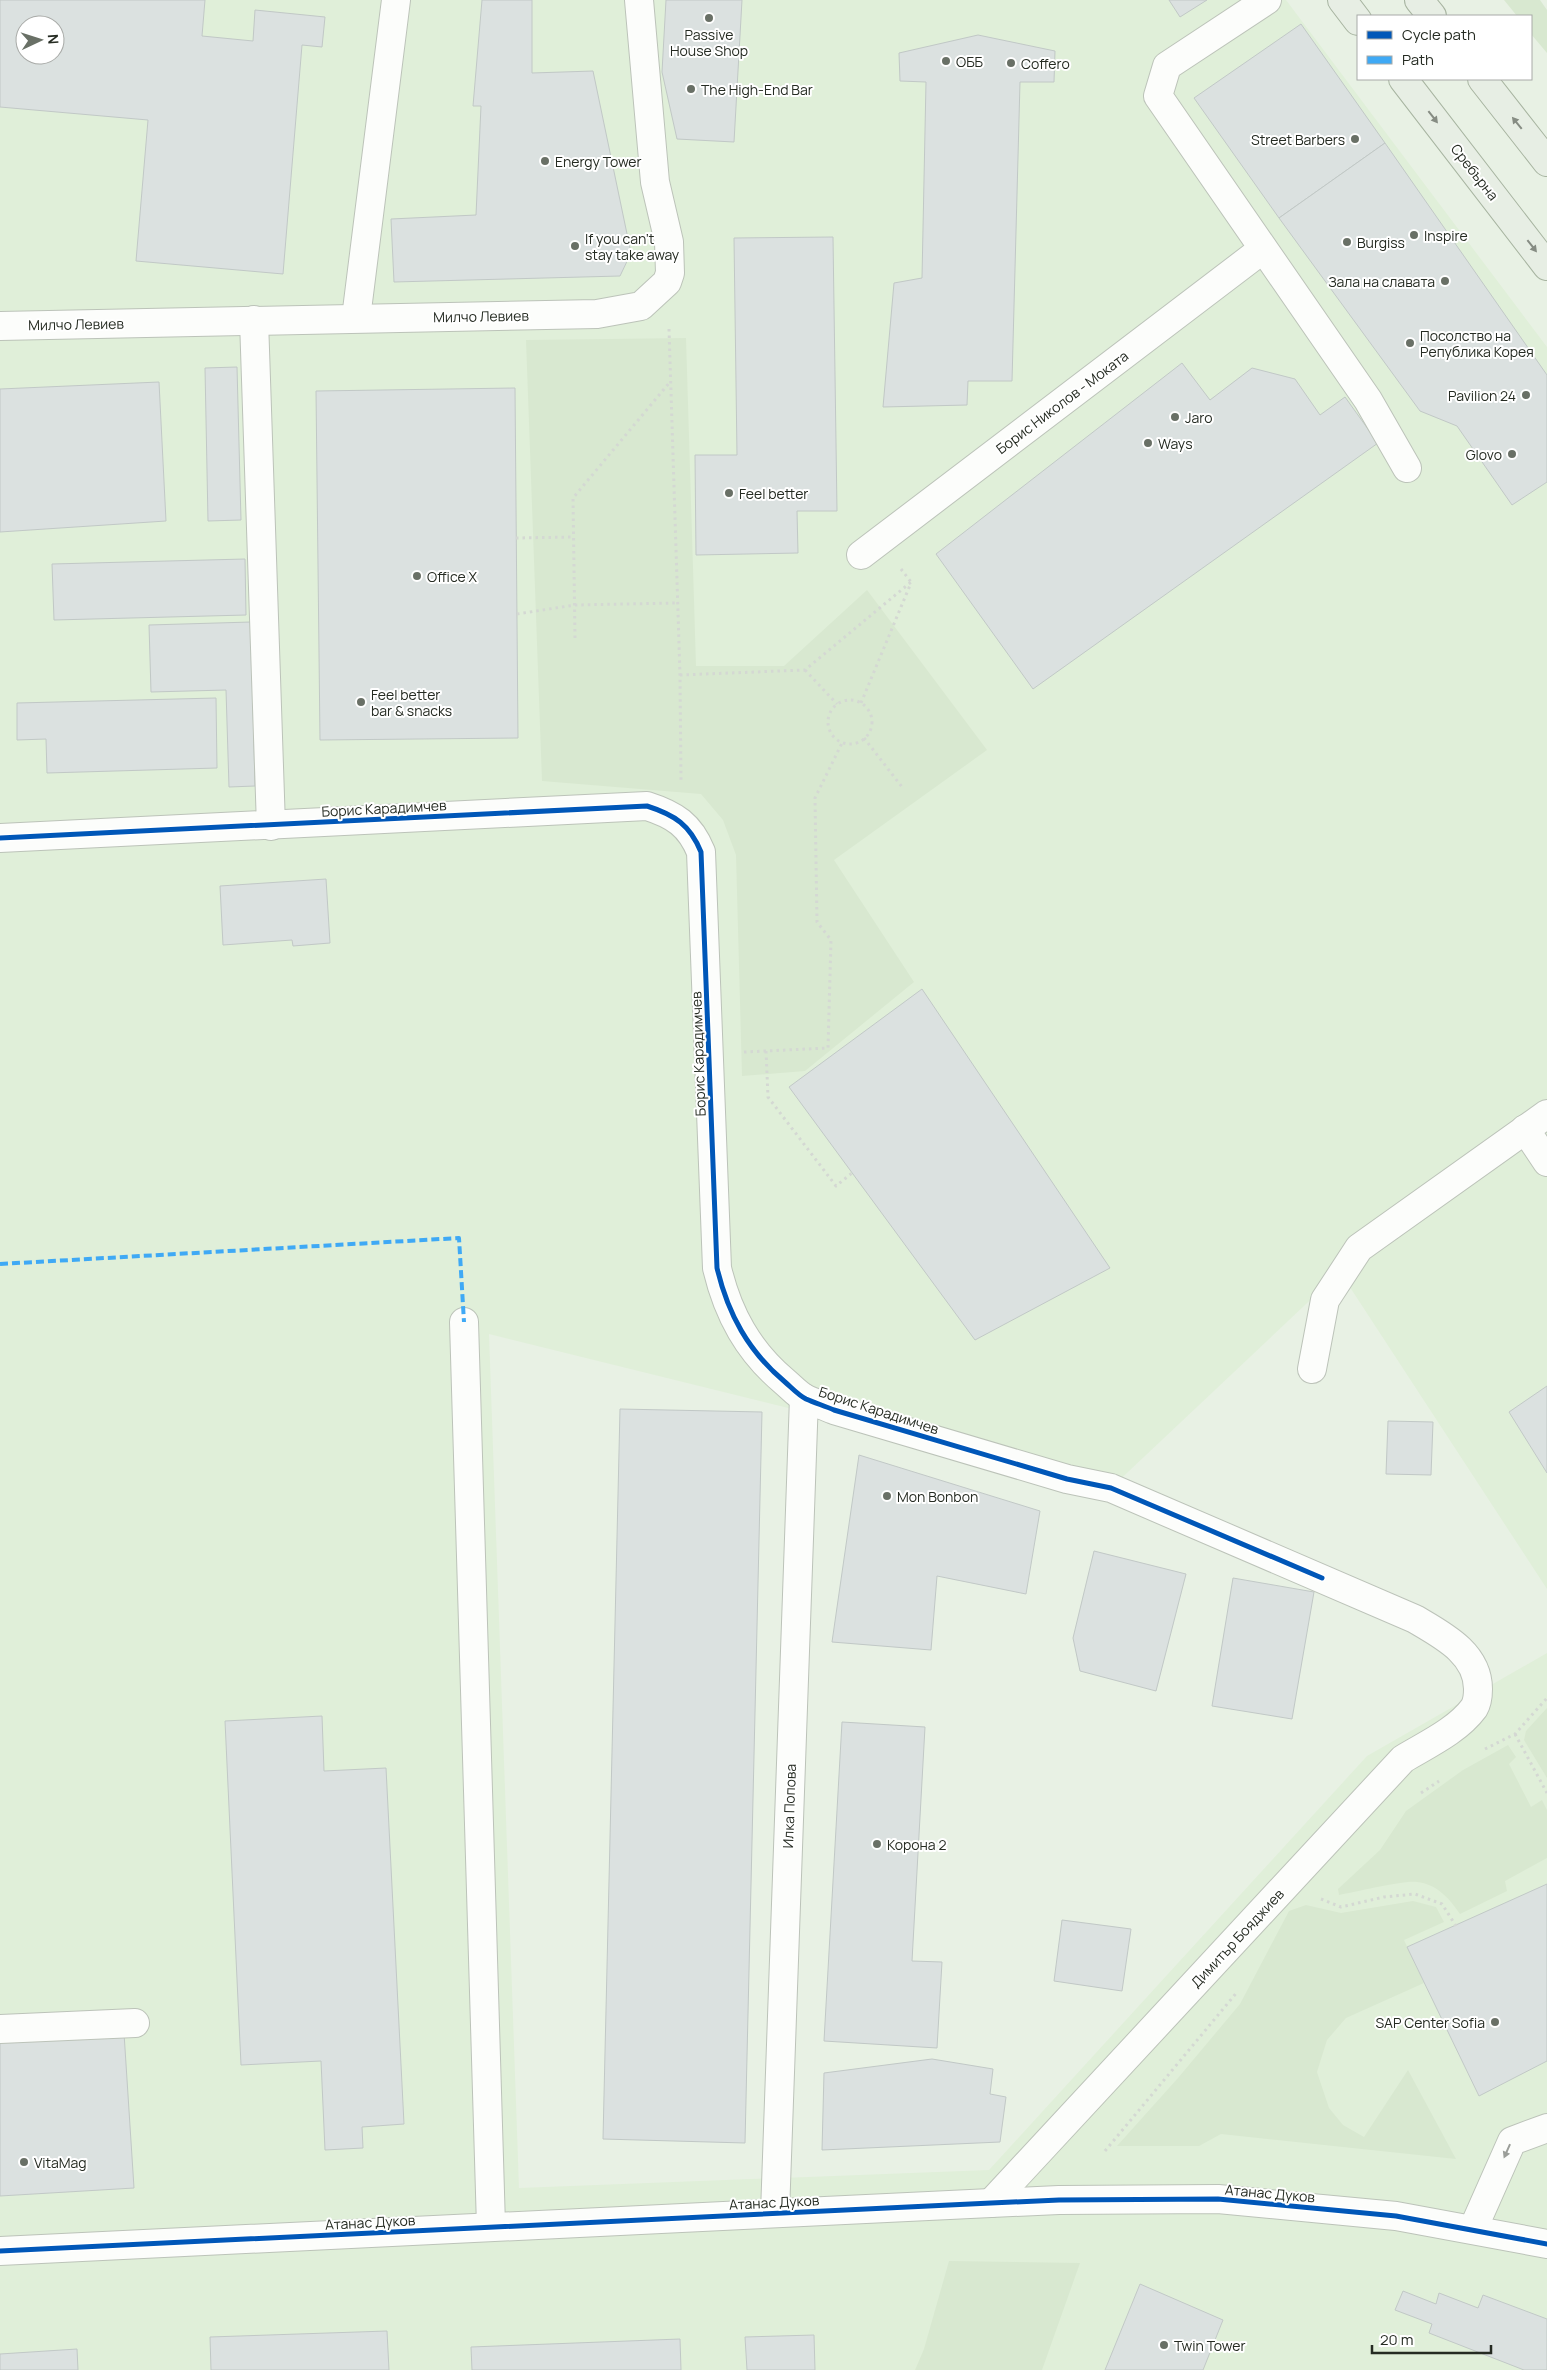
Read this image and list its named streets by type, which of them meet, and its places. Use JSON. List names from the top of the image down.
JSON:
{
  "streets": {
    "main road": ["Сребърна"],
    "street": [
      "Милчо Левиев",
      "Борис Николов - Моката",
      "Борис Карадимчев",
      "Илка Попова",
      "Димитър Бояджиев",
      "Атанас Дуков"
    ]
  },
  "crossings": [
    ["Борис Карадимчев", "Илка Попова"],
    ["Борис Карадимчев", "Димитър Бояджиев"],
    ["Илка Попова", "Атанас Дуков"],
    ["Димитър Бояджиев", "Атанас Дуков"]
  ],
  "places": [
    "Passive House Shop",
    "ОББ",
    "Coffero",
    "The High-End Bar",
    "Street Barbers",
    "Energy Tower",
    "Inspire",
    "Burgiss",
    "If you can't stay take away",
    "Зала на славата",
    "Посолство на Република Корея",
    "Pavilion 24",
    "Jaro",
    "Ways",
    "Glovo",
    "Feel better",
    "Office X",
    "Feel better bar & snacks",
    "Mon Bonbon",
    "Корона 2",
    "SAP Center Sofia",
    "VitaMag",
    "Twin Tower"
  ],
  "legend": ["Cycle path", "Path"],
  "scale_bar": "20 m",
  "north": "right"
}
